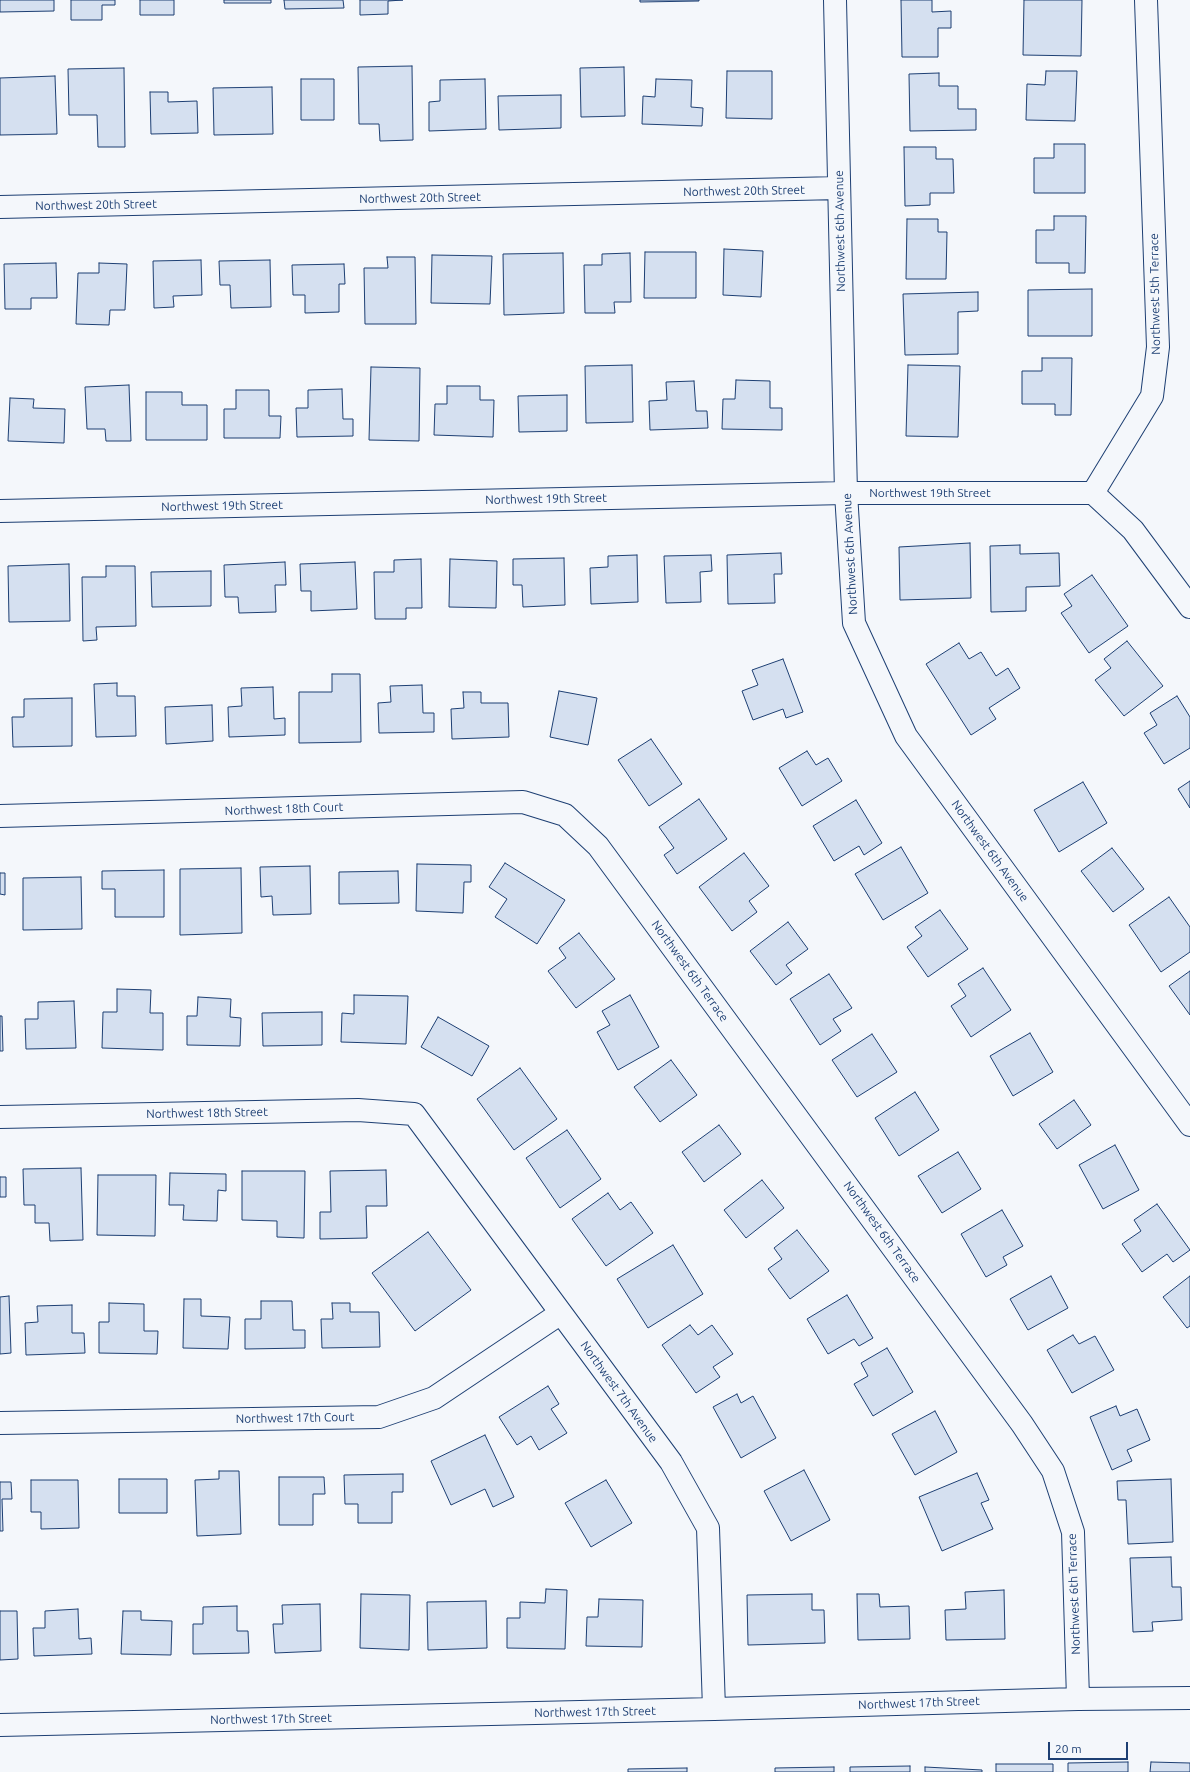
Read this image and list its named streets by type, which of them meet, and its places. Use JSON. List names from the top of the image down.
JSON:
{
  "streets": {
    "street": [
      "Northwest 20th Street",
      "Northwest 6th Avenue",
      "Northwest 5th Terrace",
      "Northwest 19th Street",
      "Northwest 18th Court",
      "Northwest 6th Terrace",
      "Northwest 18th Street",
      "Northwest 7th Avenue",
      "Northwest 17th Court",
      "Northwest 17th Street"
    ]
  },
  "crossings": [
    ["Northwest 20th Street", "Northwest 6th Avenue"],
    ["Northwest 6th Avenue", "Northwest 19th Street"],
    ["Northwest 5th Terrace", "Northwest 19th Street"],
    ["Northwest 18th Court", "Northwest 6th Terrace"],
    ["Northwest 6th Terrace", "Northwest 17th Street"],
    ["Northwest 18th Street", "Northwest 7th Avenue"],
    ["Northwest 7th Avenue", "Northwest 17th Court"],
    ["Northwest 7th Avenue", "Northwest 17th Street"]
  ],
  "scale_bar": "20 m"
}
